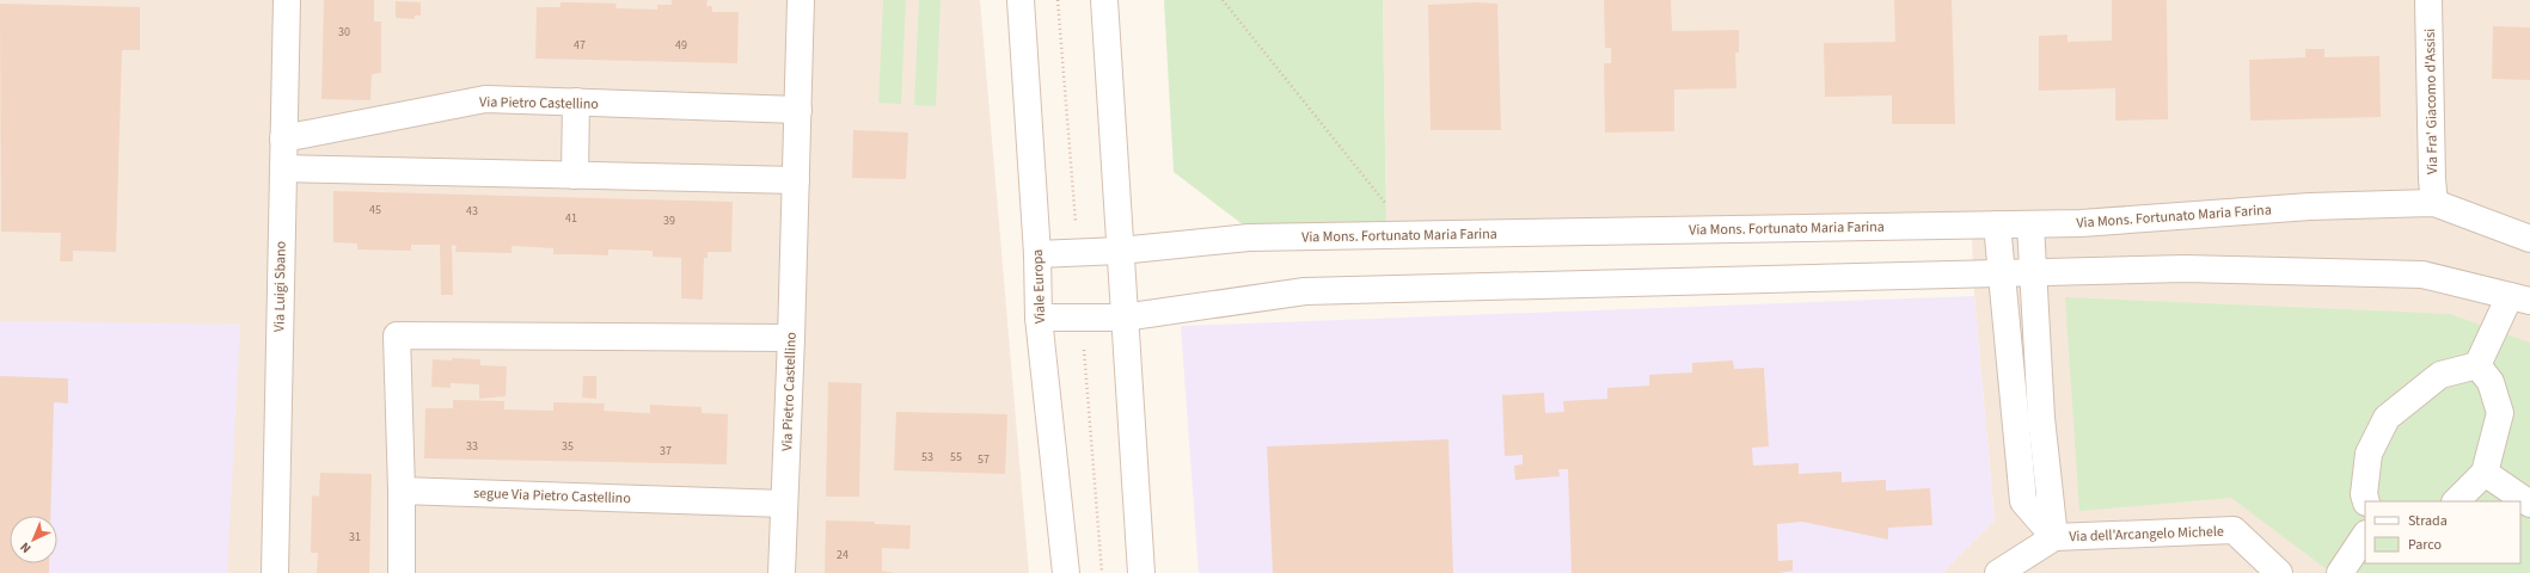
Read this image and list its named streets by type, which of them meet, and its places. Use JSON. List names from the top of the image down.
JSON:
{
  "streets": {
    "street": [
      "Via Fra' Giacomo d'Assisi",
      "Via Pietro Castellino",
      "Via Mons. Fortunato Maria Farina",
      "Via Luigi Sbano",
      "Viale Europa",
      "segue Via Pietro Castellino",
      "Via dell'Arcangelo Michele"
    ]
  },
  "crossings": [
    ["Via Fra' Giacomo d'Assisi", "Via Mons. Fortunato Maria Farina"],
    ["Via Pietro Castellino", "Via Luigi Sbano"],
    ["Via Pietro Castellino", "segue Via Pietro Castellino"],
    ["Via Mons. Fortunato Maria Farina", "Viale Europa"]
  ],
  "house_numbers": [
    "30",
    "47",
    "49",
    "45",
    "43",
    "41",
    "39",
    "33",
    "35",
    "37",
    "53",
    "55",
    "57",
    "31",
    "24"
  ],
  "legend": ["Strada", "Parco"],
  "north": "bottom left"
}
